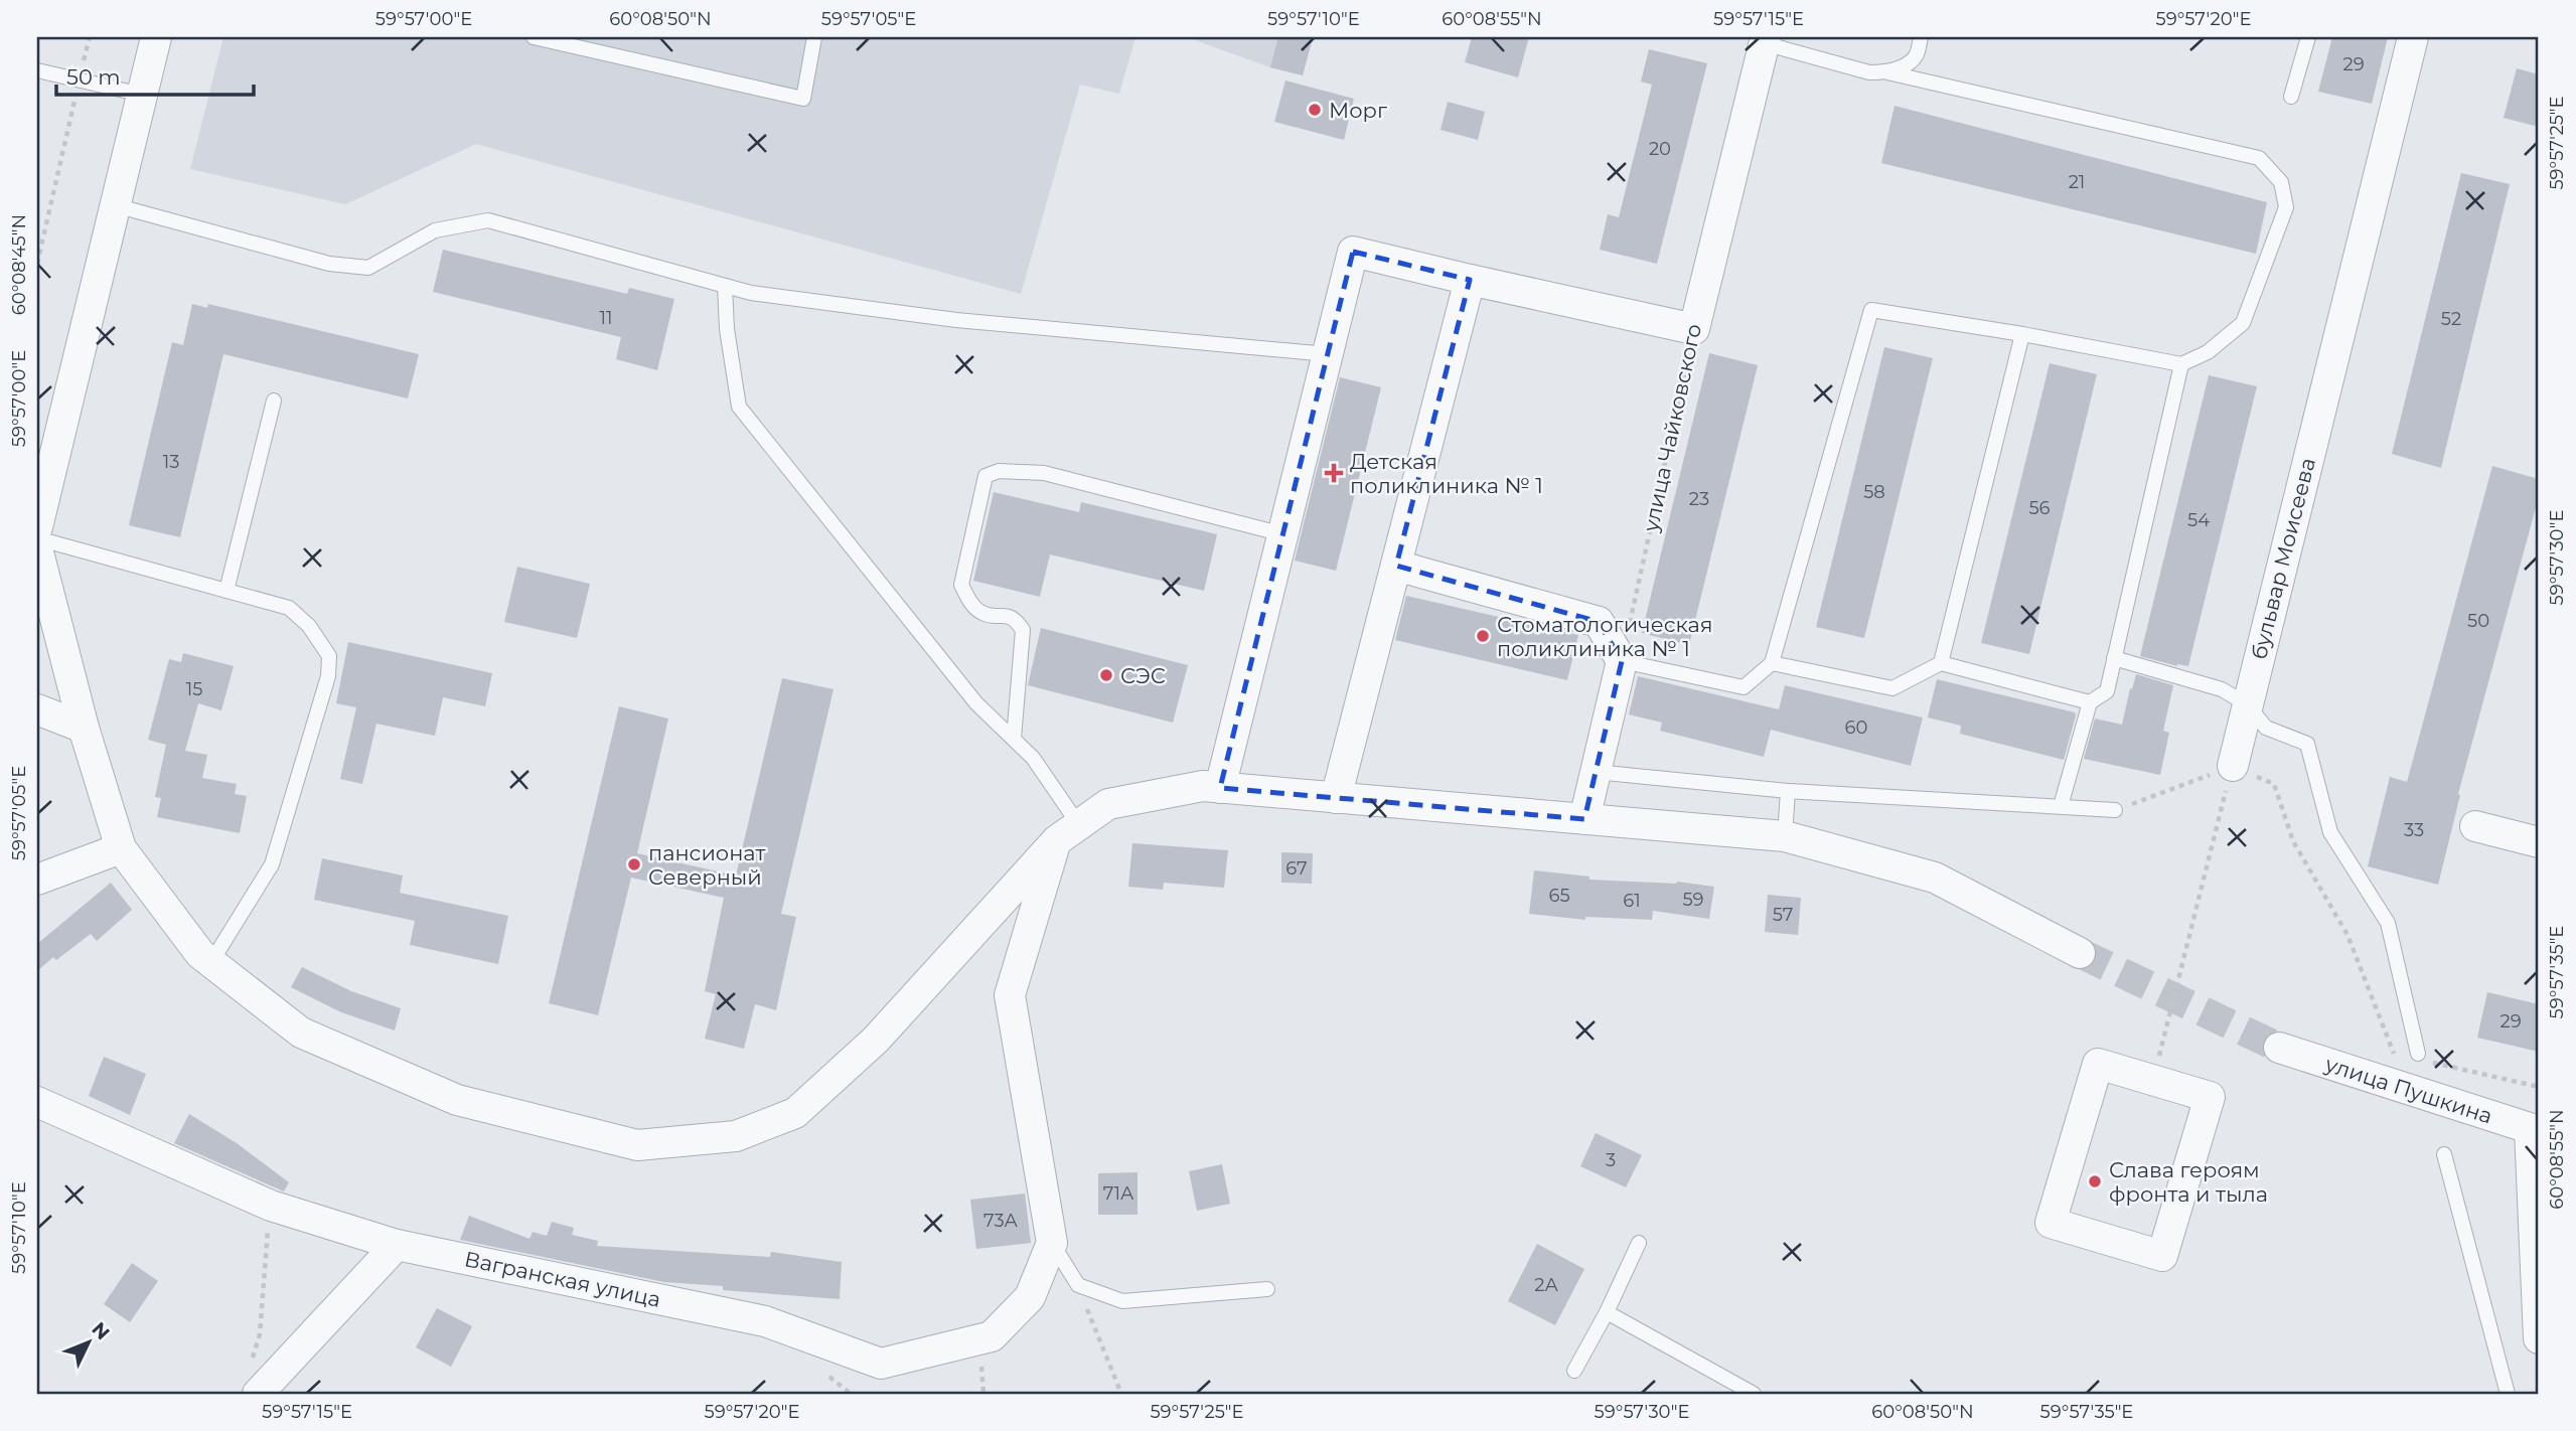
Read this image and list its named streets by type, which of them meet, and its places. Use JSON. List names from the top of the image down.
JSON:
{
  "streets": {
    "street": [
      "улица Чайковского",
      "бульвар Моисеева",
      "улица Пушкина",
      "Вагранская улица"
    ]
  },
  "places": {
    "other": [
      "Морг",
      "Стоматологическая поликлиника № 1",
      "СЭС",
      "пансионат Северный",
      "Слава героям фронта и тыла"
    ],
    "health": ["Детская поликлиника № 1"]
  },
  "house_numbers": [
    "29",
    "20",
    "21",
    "11",
    "52",
    "13",
    "58",
    "23",
    "56",
    "54",
    "50",
    "15",
    "60",
    "33",
    "67",
    "65",
    "59",
    "61",
    "57",
    "29",
    "3",
    "71А",
    "73А",
    "2А"
  ],
  "scale_bar": "50 m",
  "north": "top right",
  "coordinates": [
    "59°57'00\"E",
    "60°08'50\"N",
    "59°57'05\"E",
    "59°57'10\"E",
    "60°08'55\"N",
    "59°57'15\"E",
    "59°57'20\"E",
    "59°57'25\"E",
    "60°08'45\"N",
    "59°57'30\"E",
    "59°57'35\"E"
  ]
}
